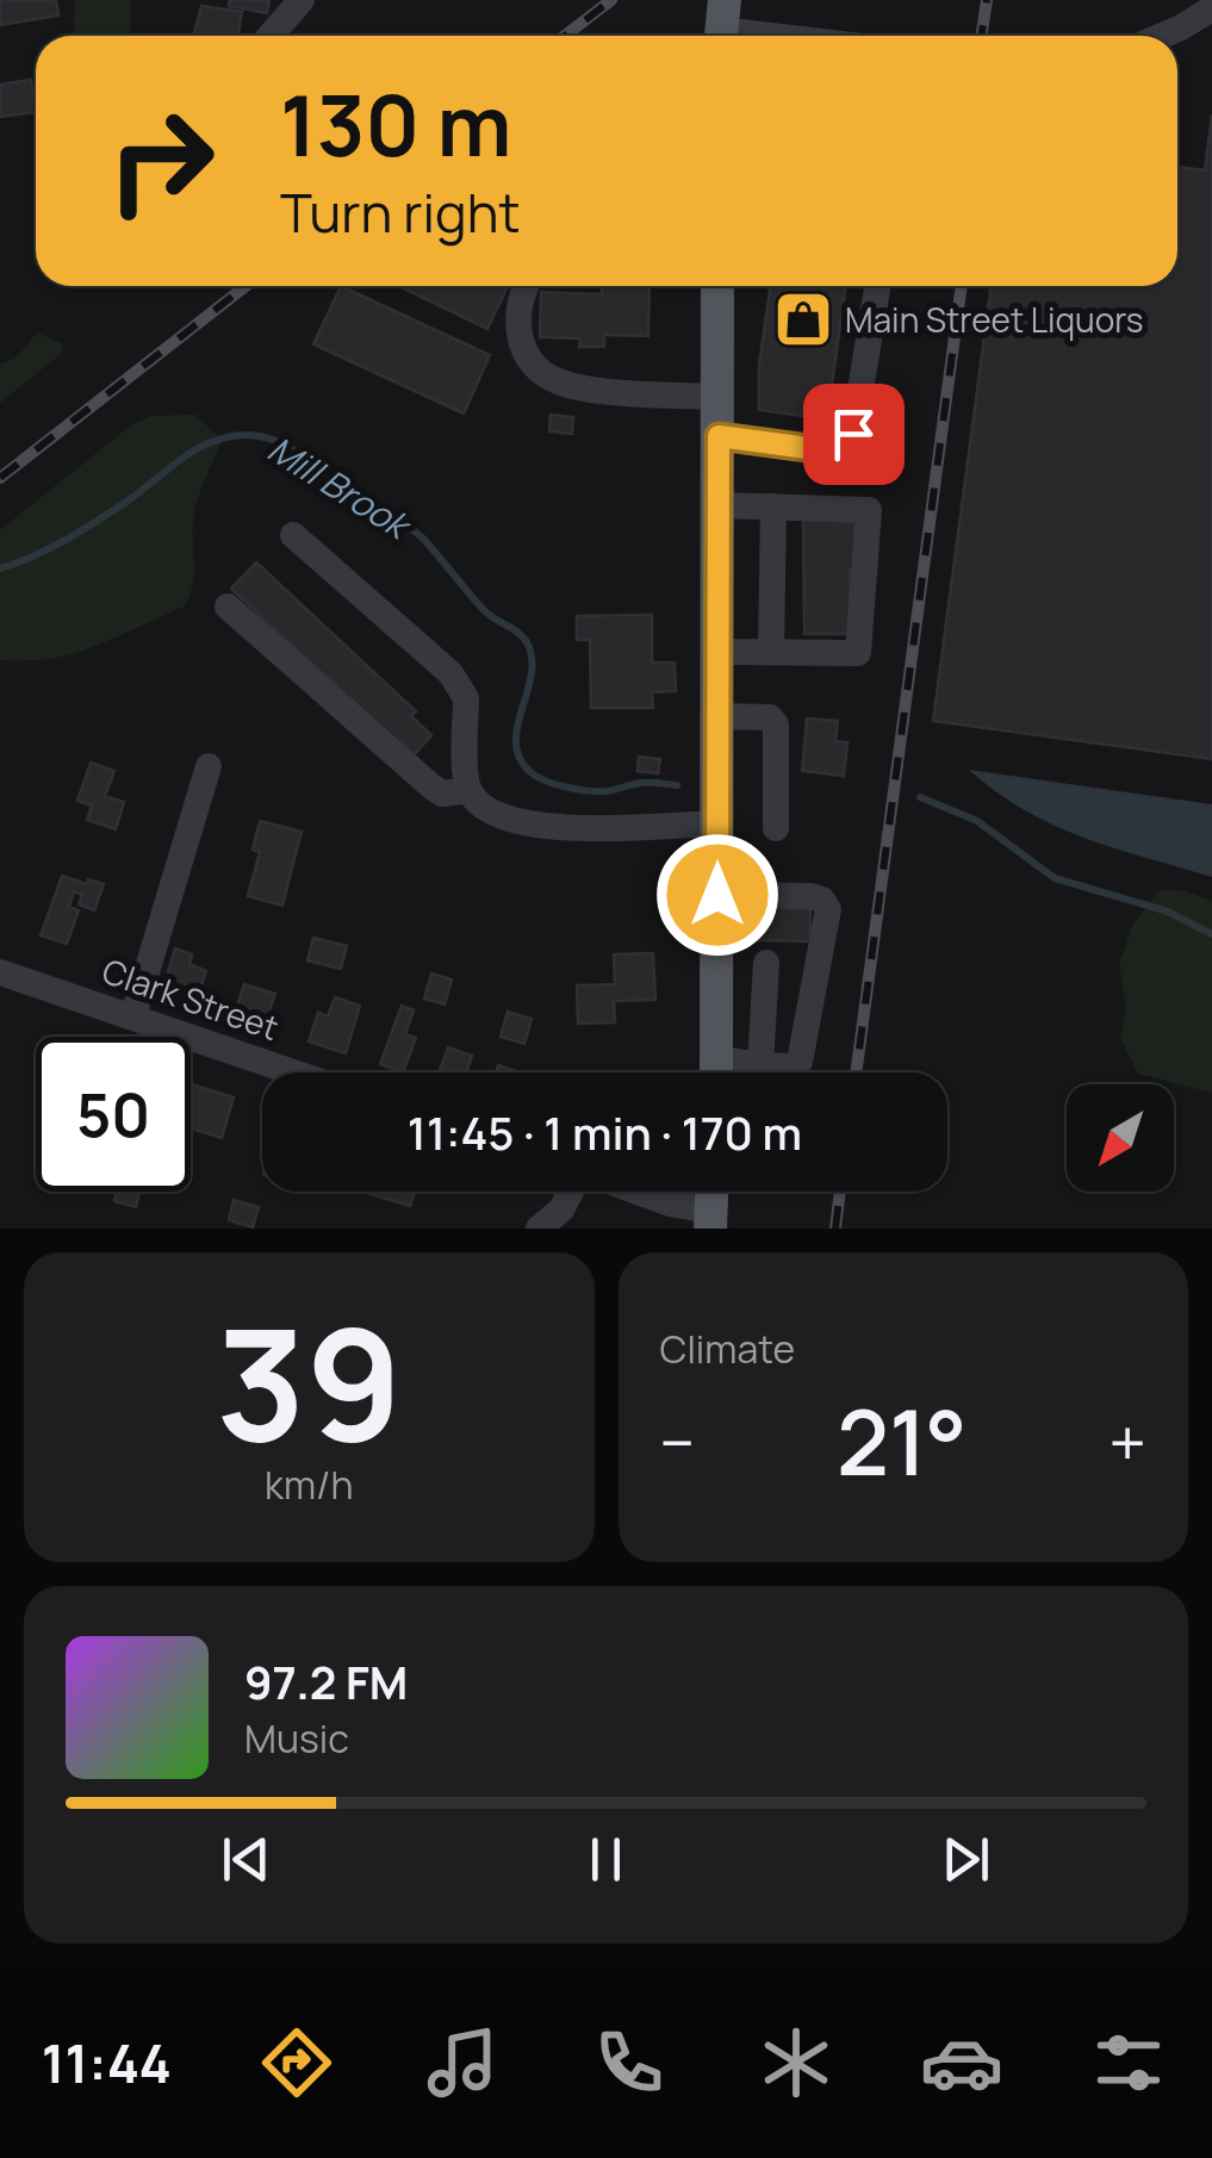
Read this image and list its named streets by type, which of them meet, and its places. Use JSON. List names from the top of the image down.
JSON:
{
  "streets": {
    "street": ["Clark Street"]
  },
  "water": ["Mill Brook"],
  "places": {
    "shop": ["Main Street Liquors"]
  },
  "north": "bottom left",
  "page": {
    "turn": ["130 m", "Turn right"],
    "limit": "50",
    "trip": "11:45 · 1 min · 170 m",
    "tile": [
      ["39", "km/h"],
      "Climate"
    ],
    "heat": ["−", "21°", "+"],
    "song": ["97.2 FM", "Music"],
    "tabs": "11:44"
  }
}
